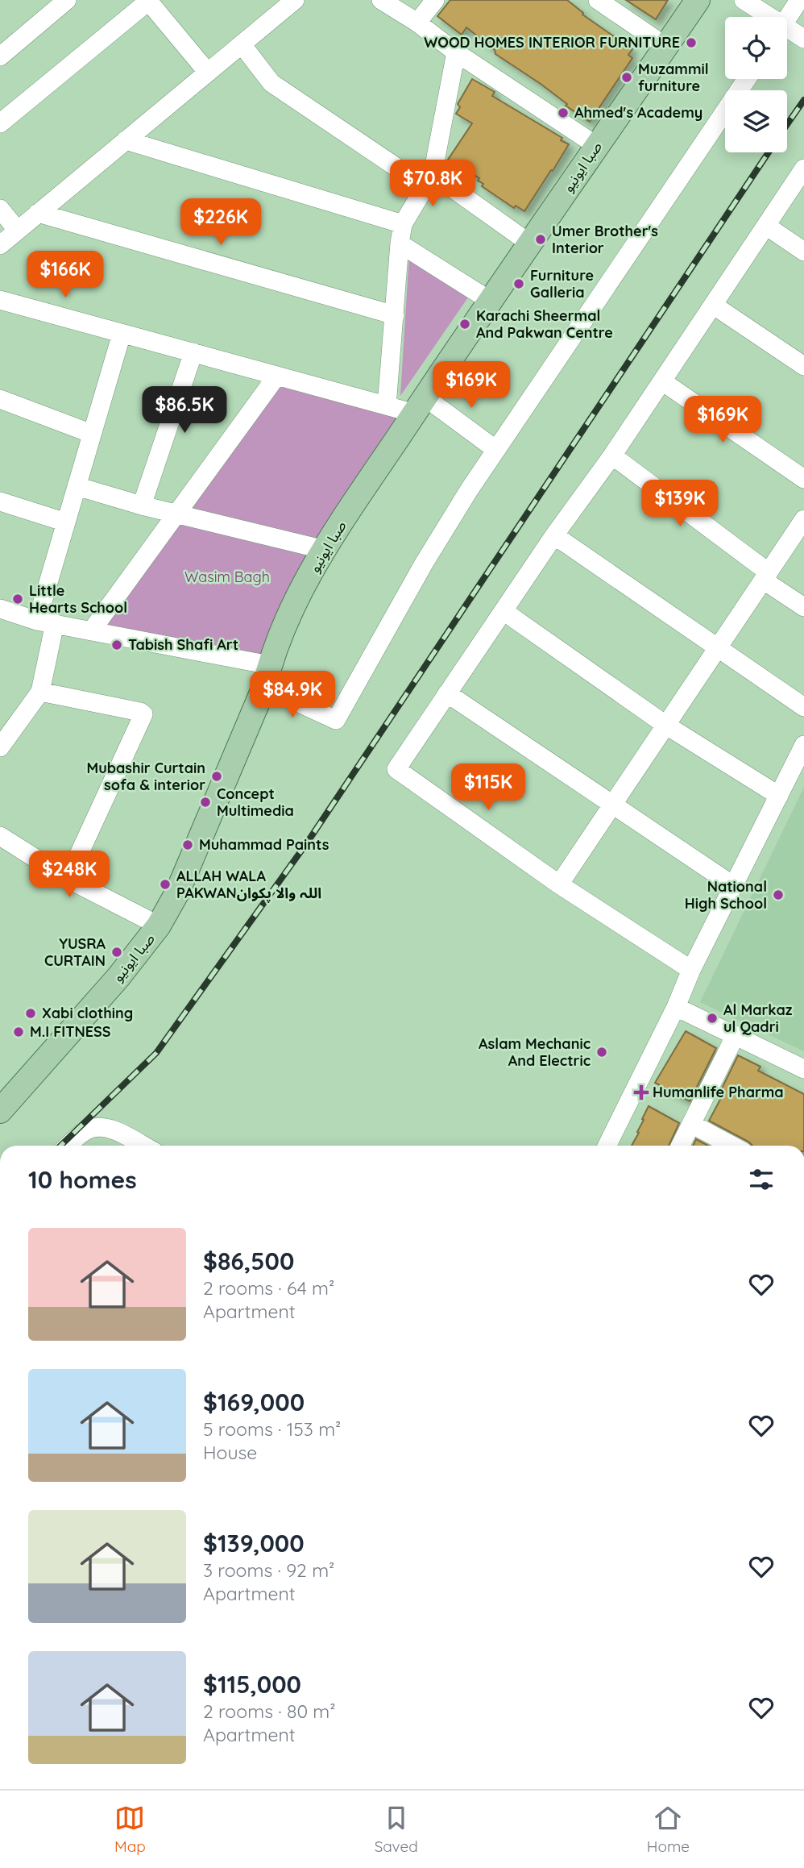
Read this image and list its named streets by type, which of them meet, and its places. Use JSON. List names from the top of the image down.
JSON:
{
  "streets": {
    "main road": ["صبا ایونیو"]
  },
  "parks": ["Wasim Bagh"],
  "places": {
    "other": [
      "WOOD HOMES INTERIOR FURNITURE",
      "Muzammil furniture",
      "Ahmed's Academy",
      "Umer Brother's Interior",
      "Furniture Galleria",
      "Karachi Sheermal And Pakwan Centre",
      "Little Hearts School",
      "Tabish Shafi Art",
      "Mubashir Curtain sofa & interior",
      "Concept Multimedia",
      "Muhammad Paints",
      "ALLAH WALA PAKWANاللہ والا پکوان",
      "National High School",
      "YUSRA CURTAIN",
      "Xabi clothing",
      "Al Markaz ul Qadri",
      "M.I FITNESS",
      "Aslam Mechanic And Electric"
    ],
    "health": ["Humanlife Pharma"]
  },
  "page": {
    "price": [
      "$70.8K",
      "$226K",
      "$166K",
      "$169K",
      "$86.5K",
      "$169K",
      "$139K",
      "$84.9K",
      "$115K",
      "$248K"
    ],
    "heading": "10 homes",
    "list": [
      {
        "name": "$86,500",
        "note": "2 rooms · 64 m² · Apartment"
      },
      {
        "name": "$169,000",
        "note": "5 rooms · 153 m² · House"
      },
      {
        "name": "$139,000",
        "note": "3 rooms · 92 m² · Apartment"
      },
      {
        "name": "$115,000",
        "note": "2 rooms · 80 m² · Apartment"
      }
    ],
    "tabs": ["Map", "Saved", "Home"]
  }
}
